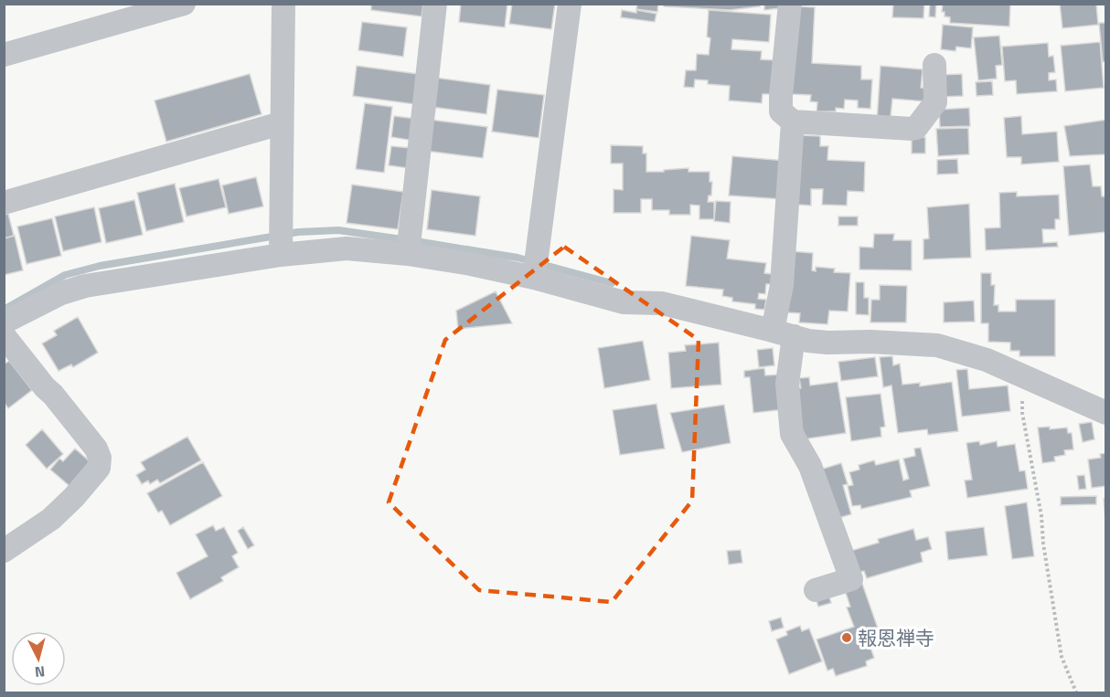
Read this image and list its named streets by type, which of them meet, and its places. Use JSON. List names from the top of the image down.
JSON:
{
  "places": ["報恩禅寺"],
  "north": "bottom"
}
